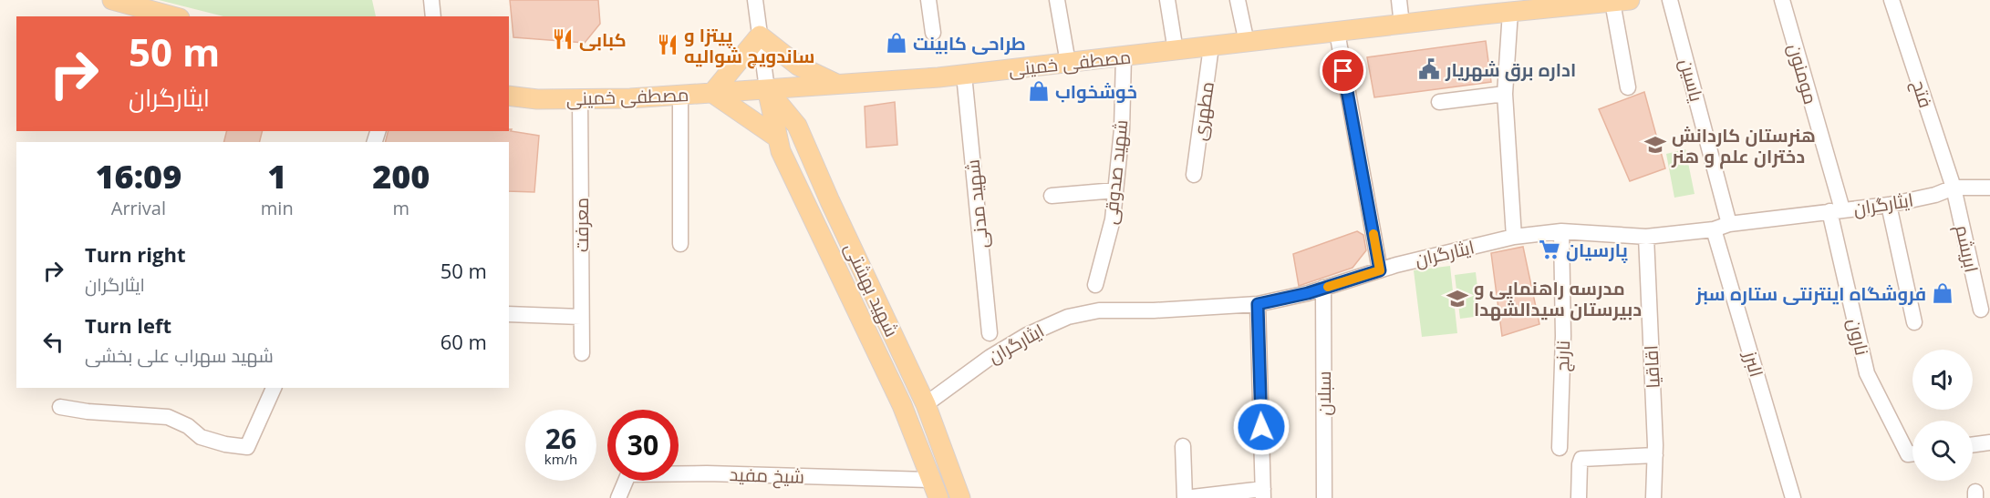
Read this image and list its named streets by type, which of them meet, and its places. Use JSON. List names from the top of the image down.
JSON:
{
  "streets": {
    "main road": ["مصطفی خمینی", "شهید بهشتی"],
    "street": [
      "مومنون",
      "یاسین",
      "فتح",
      "مطهری",
      "شهید صدوقی",
      "شهید مدنی",
      "ایثارگران",
      "معرفت",
      "ابریشم",
      "نارون",
      "نارنج",
      "البرز",
      "اقاقیا",
      "سبلان",
      "شیخ مفید"
    ]
  },
  "crossings": [
    ["مصطفی خمینی", "مطهری"],
    ["مصطفی خمینی", "شهید صدوقی"],
    ["مصطفی خمینی", "شهید مدنی"],
    ["مصطفی خمینی", "معرفت"],
    ["مصطفی خمینی", "شهید بهشتی"],
    ["مومنون", "ایثارگران"],
    ["مومنون", "نارون"],
    ["یاسین", "ایثارگران"],
    ["فتح", "ایثارگران"],
    ["فتح", "ابریشم"],
    ["ایثارگران", "ابریشم"],
    ["ایثارگران", "شهید بهشتی"],
    ["ایثارگران", "نارون"],
    ["ایثارگران", "نارنج"],
    ["ایثارگران", "البرز"],
    ["ایثارگران", "اقاقیا"],
    ["ایثارگران", "سبلان"],
    ["شهید بهشتی", "شیخ مفید"]
  ],
  "places": {
    "restaurant": ["کبابی", "پیتزا و ساندویچ شوالیه"],
    "shop": ["طراحی کابینت", "خوشخواب", "فروشگاه اینترنتی ستاره سبز"],
    "public building": ["اداره برق شهریار"],
    "school or university": ["هنرستان کاردانش دختران علم و هنر", "مدرسه راهنمایی و دبیرستان سیدالشهدا"],
    "supermarket": ["پارسیان"]
  },
  "page": {
    "turn": ["50 m", "ایثارگران"],
    "eta": [
      "16:09",
      "Arrival",
      "1",
      "min",
      "200",
      "m"
    ],
    "list": [
      {
        "name": "Turn right",
        "note": "ایثارگران",
        "value": "50 m"
      },
      {
        "name": "Turn left",
        "note": "شهید سهراب علی بخشی",
        "value": "60 m"
      }
    ],
    "speed": "26 km/h",
    "limit": "30"
  }
}
